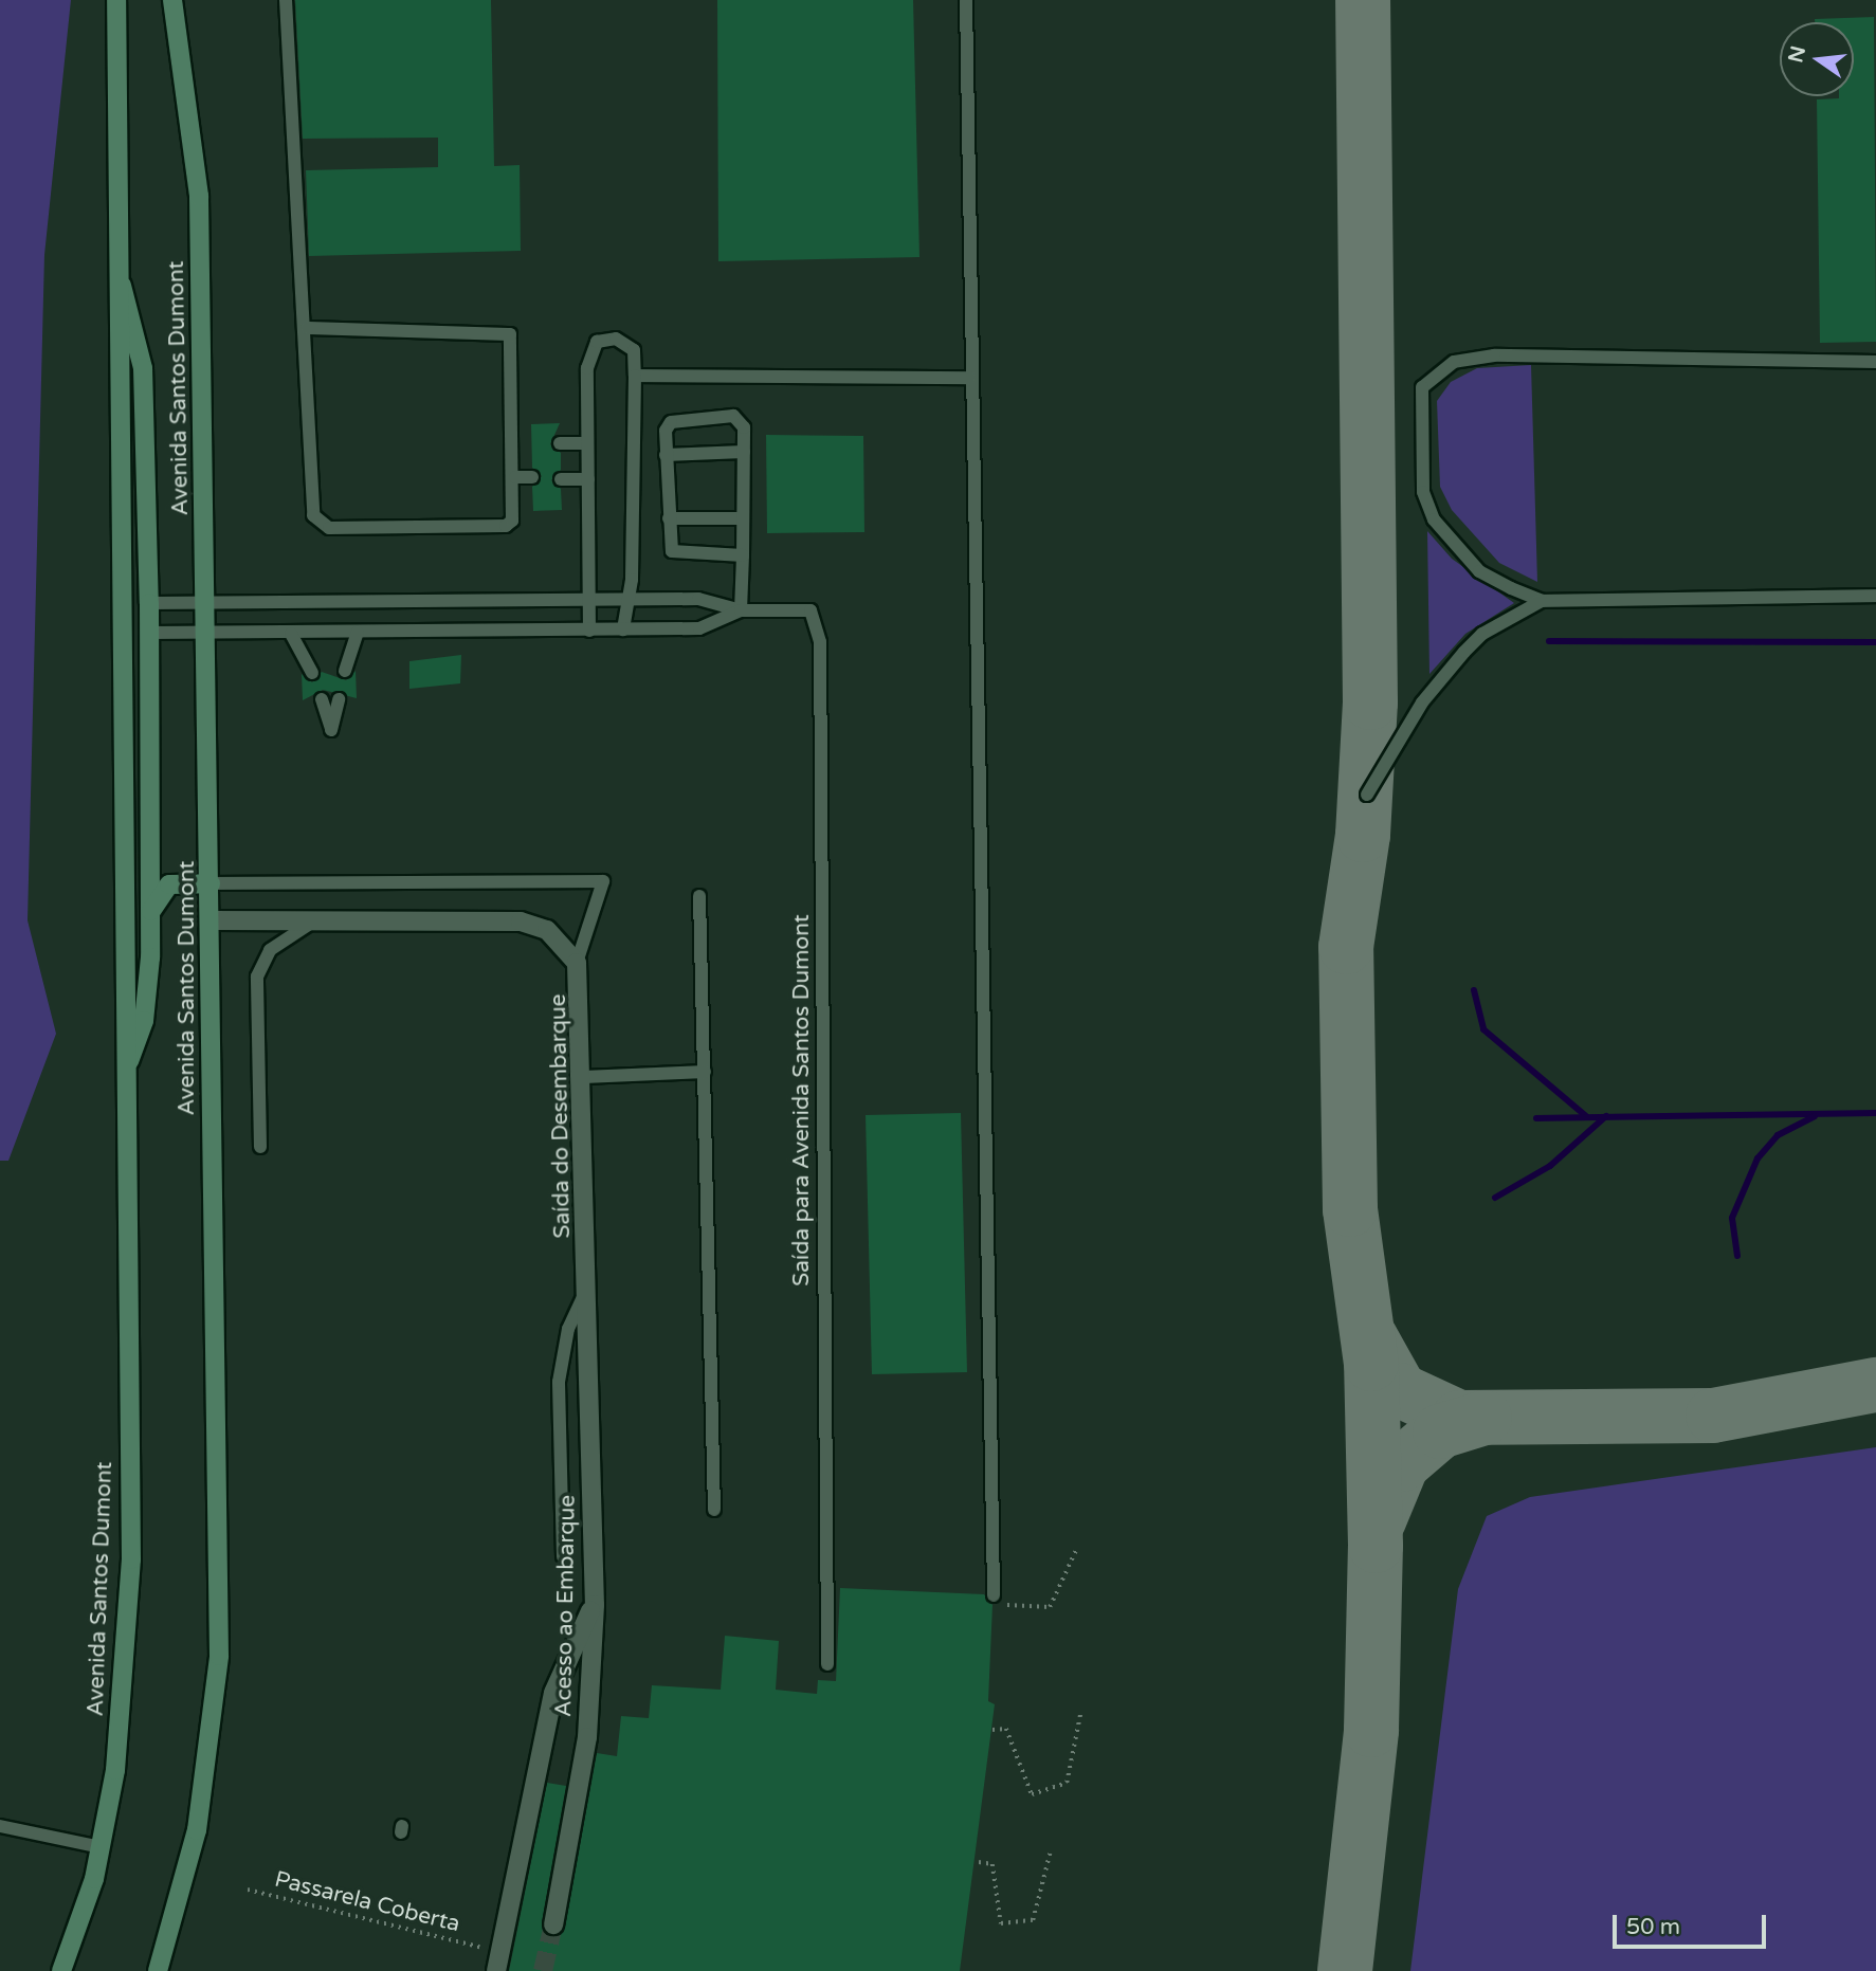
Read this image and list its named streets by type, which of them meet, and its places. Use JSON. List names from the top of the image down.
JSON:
{
  "streets": {
    "main road": ["Avenida Santos Dumont"],
    "street": ["Saída do Desembarque", "Acesso ao Embarque"],
    "lane": ["Saída para Avenida Santos Dumont"],
    "path": ["Passarela Coberta"]
  },
  "crossings": [
    ["Avenida Santos Dumont", "Saída do Desembarque"],
    ["Saída do Desembarque", "Acesso ao Embarque"]
  ],
  "scale_bar": "50 m",
  "north": "left"
}
